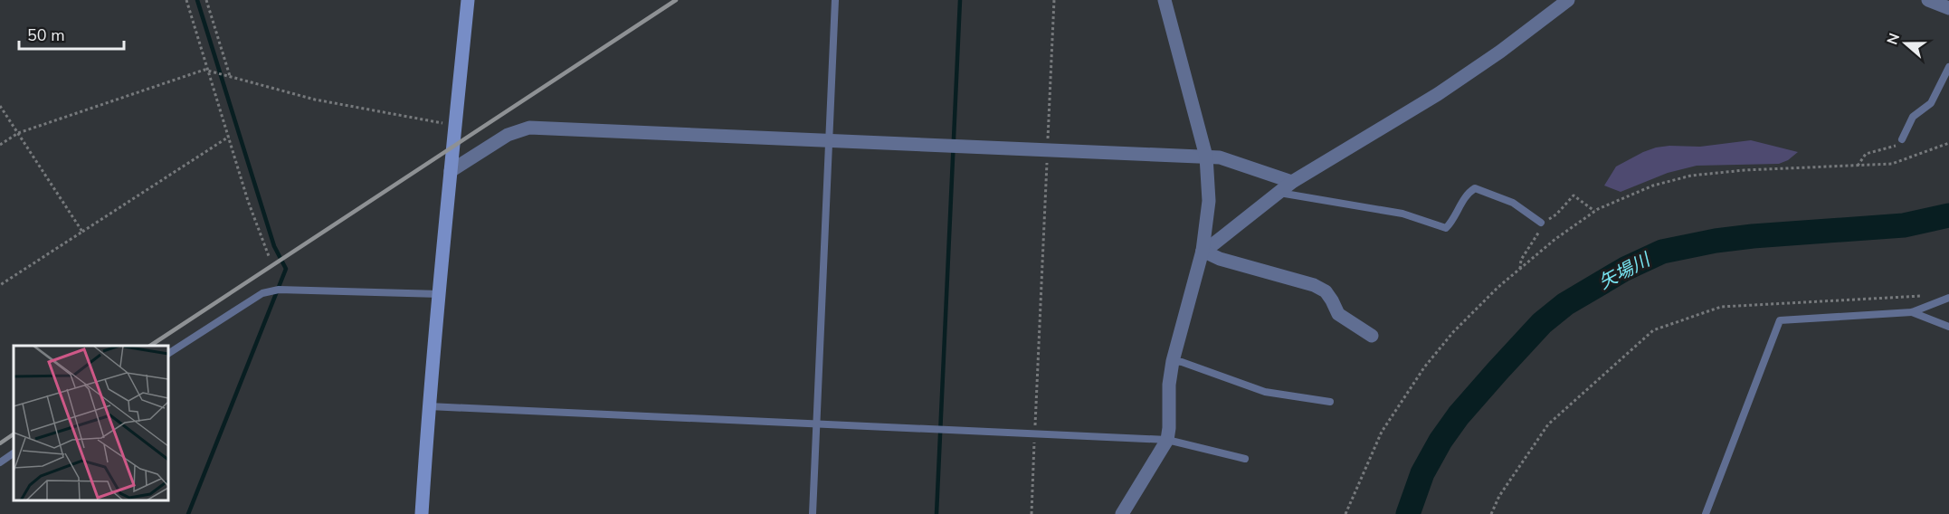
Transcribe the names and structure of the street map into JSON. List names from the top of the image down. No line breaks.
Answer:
{"water":["矢場川"],"scale_bar":"50 m","north":"left"}
